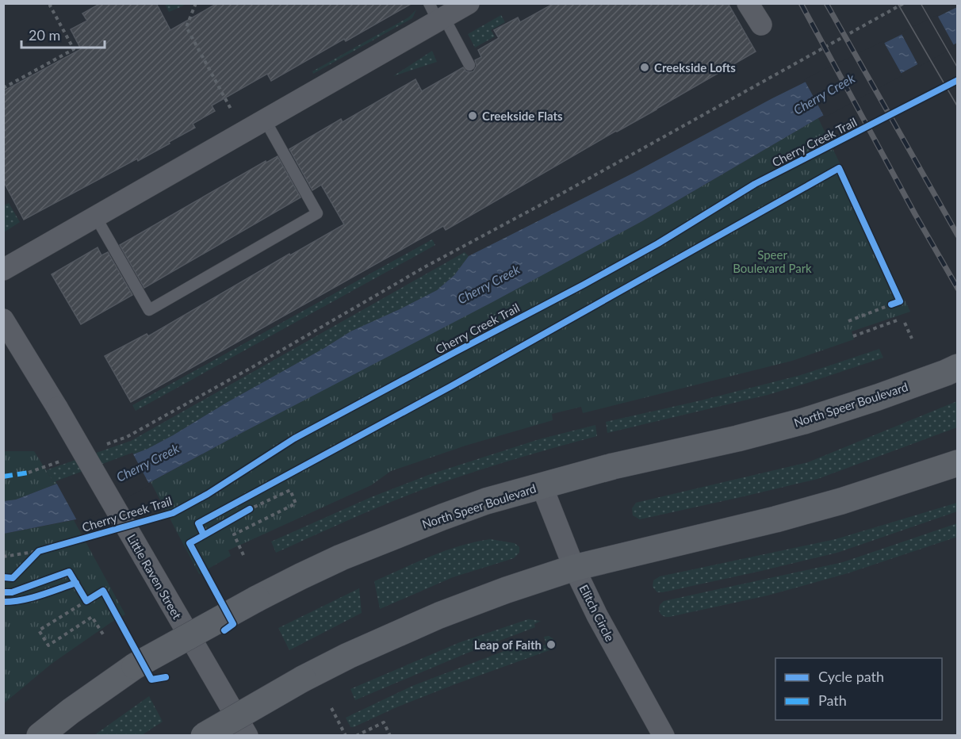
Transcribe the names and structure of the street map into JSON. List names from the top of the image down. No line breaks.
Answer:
{"streets":{"main road":["North Speer Boulevard"],"street":["Little Raven Street","Elitch Circle"],"cycle path":["Cherry Creek Trail"]},"crossings":[["North Speer Boulevard","Elitch Circle"]],"water":["Cherry Creek"],"parks":["Speer Boulevard Park"],"places":["Creekside Lofts","Creekside Flats","Leap of Faith"],"legend":["Cycle path","Path"],"scale_bar":"20 m"}
